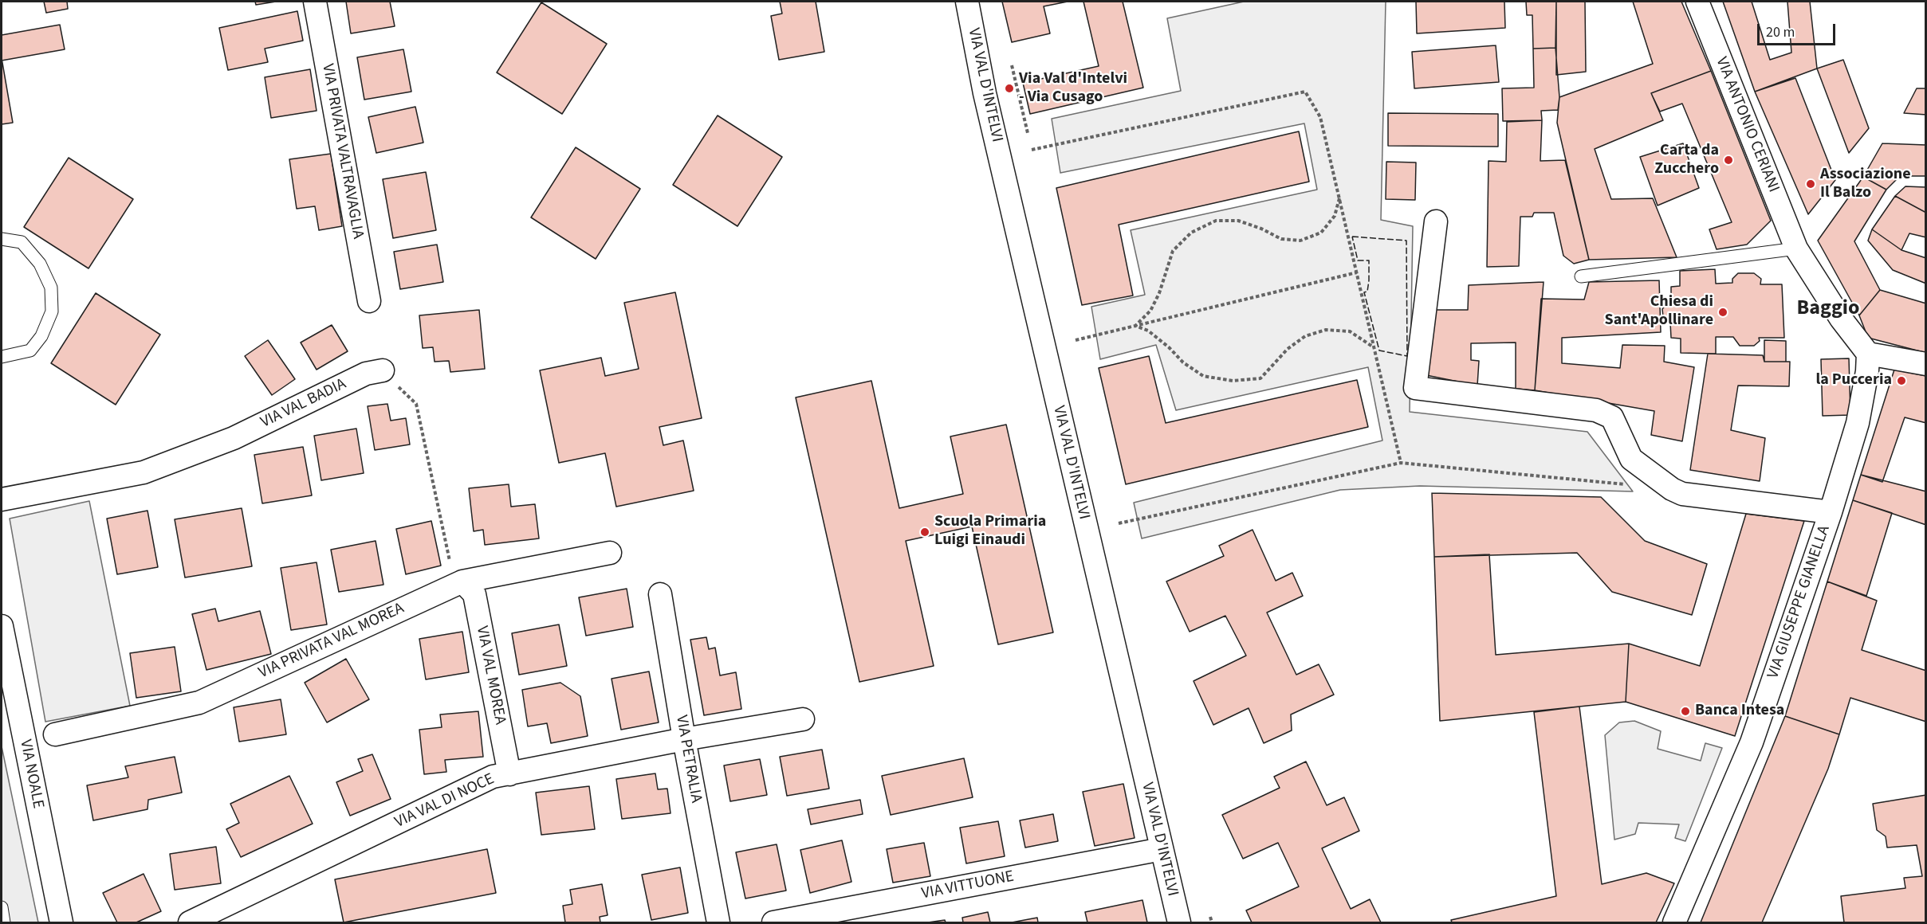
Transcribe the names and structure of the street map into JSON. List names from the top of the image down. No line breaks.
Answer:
{"streets":{"street":["VIA VAL D'INTELVI","VIA ANTONIO CERIANI","VIA PRIVATA VALTRAVAGLIA","VIA VAL BADIA","VIA GIUSEPPE GIANELLA","VIA PRIVATA VAL MOREA","VIA VAL MOREA","VIA PETRALIA","VIA NOALE","VIA VAL DI NOCE","VIA VITTUONE"]},"crossings":[["VIA VAL D'INTELVI","VIA VITTUONE"],["VIA ANTONIO CERIANI","VIA GIUSEPPE GIANELLA"],["VIA PRIVATA VAL MOREA","VIA VAL MOREA"],["VIA VAL MOREA","VIA VAL DI NOCE"],["VIA PETRALIA","VIA VAL DI NOCE"]],"districts":["Baggio"],"places":["Via Val d'Intelvi - Via Cusago","Carta da Zucchero","Associazione Il Balzo","Chiesa di Sant'Apollinare","la Pucceria","Scuola Primaria Luigi Einaudi","Banca Intesa"],"scale_bar":"20 m"}
